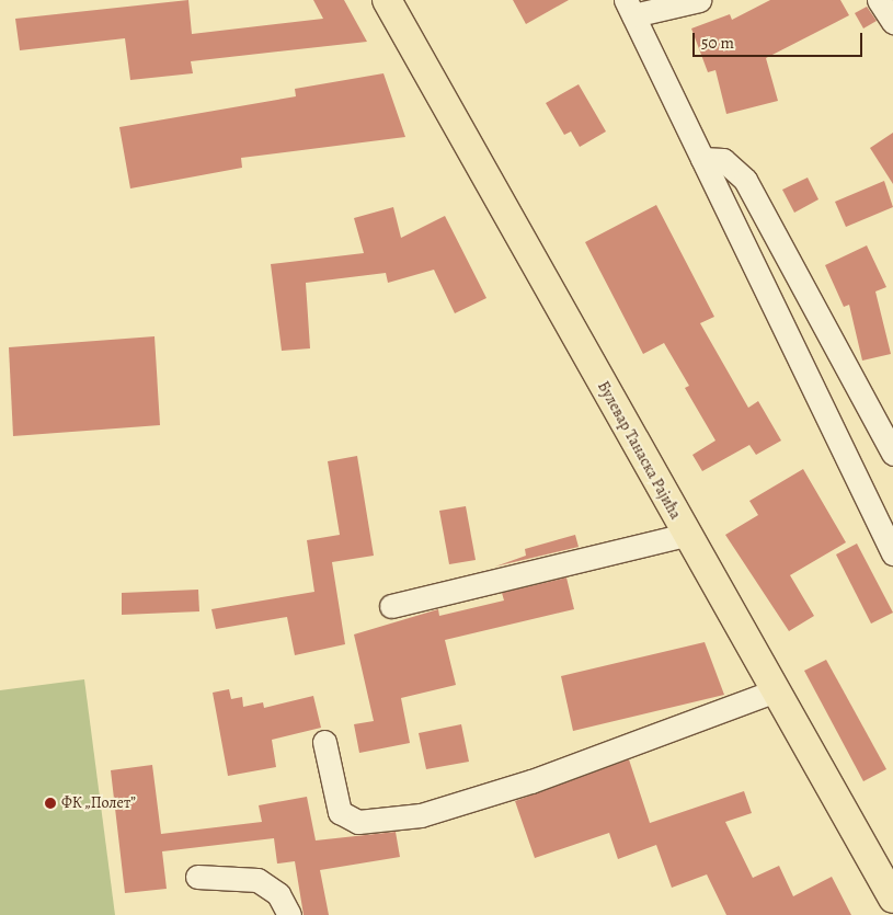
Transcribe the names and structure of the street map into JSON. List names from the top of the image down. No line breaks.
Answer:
{"streets":{"main road":["Булевар Танаска Рајића"]},"places":["ФК „Полет”"],"scale_bar":"50 m"}
